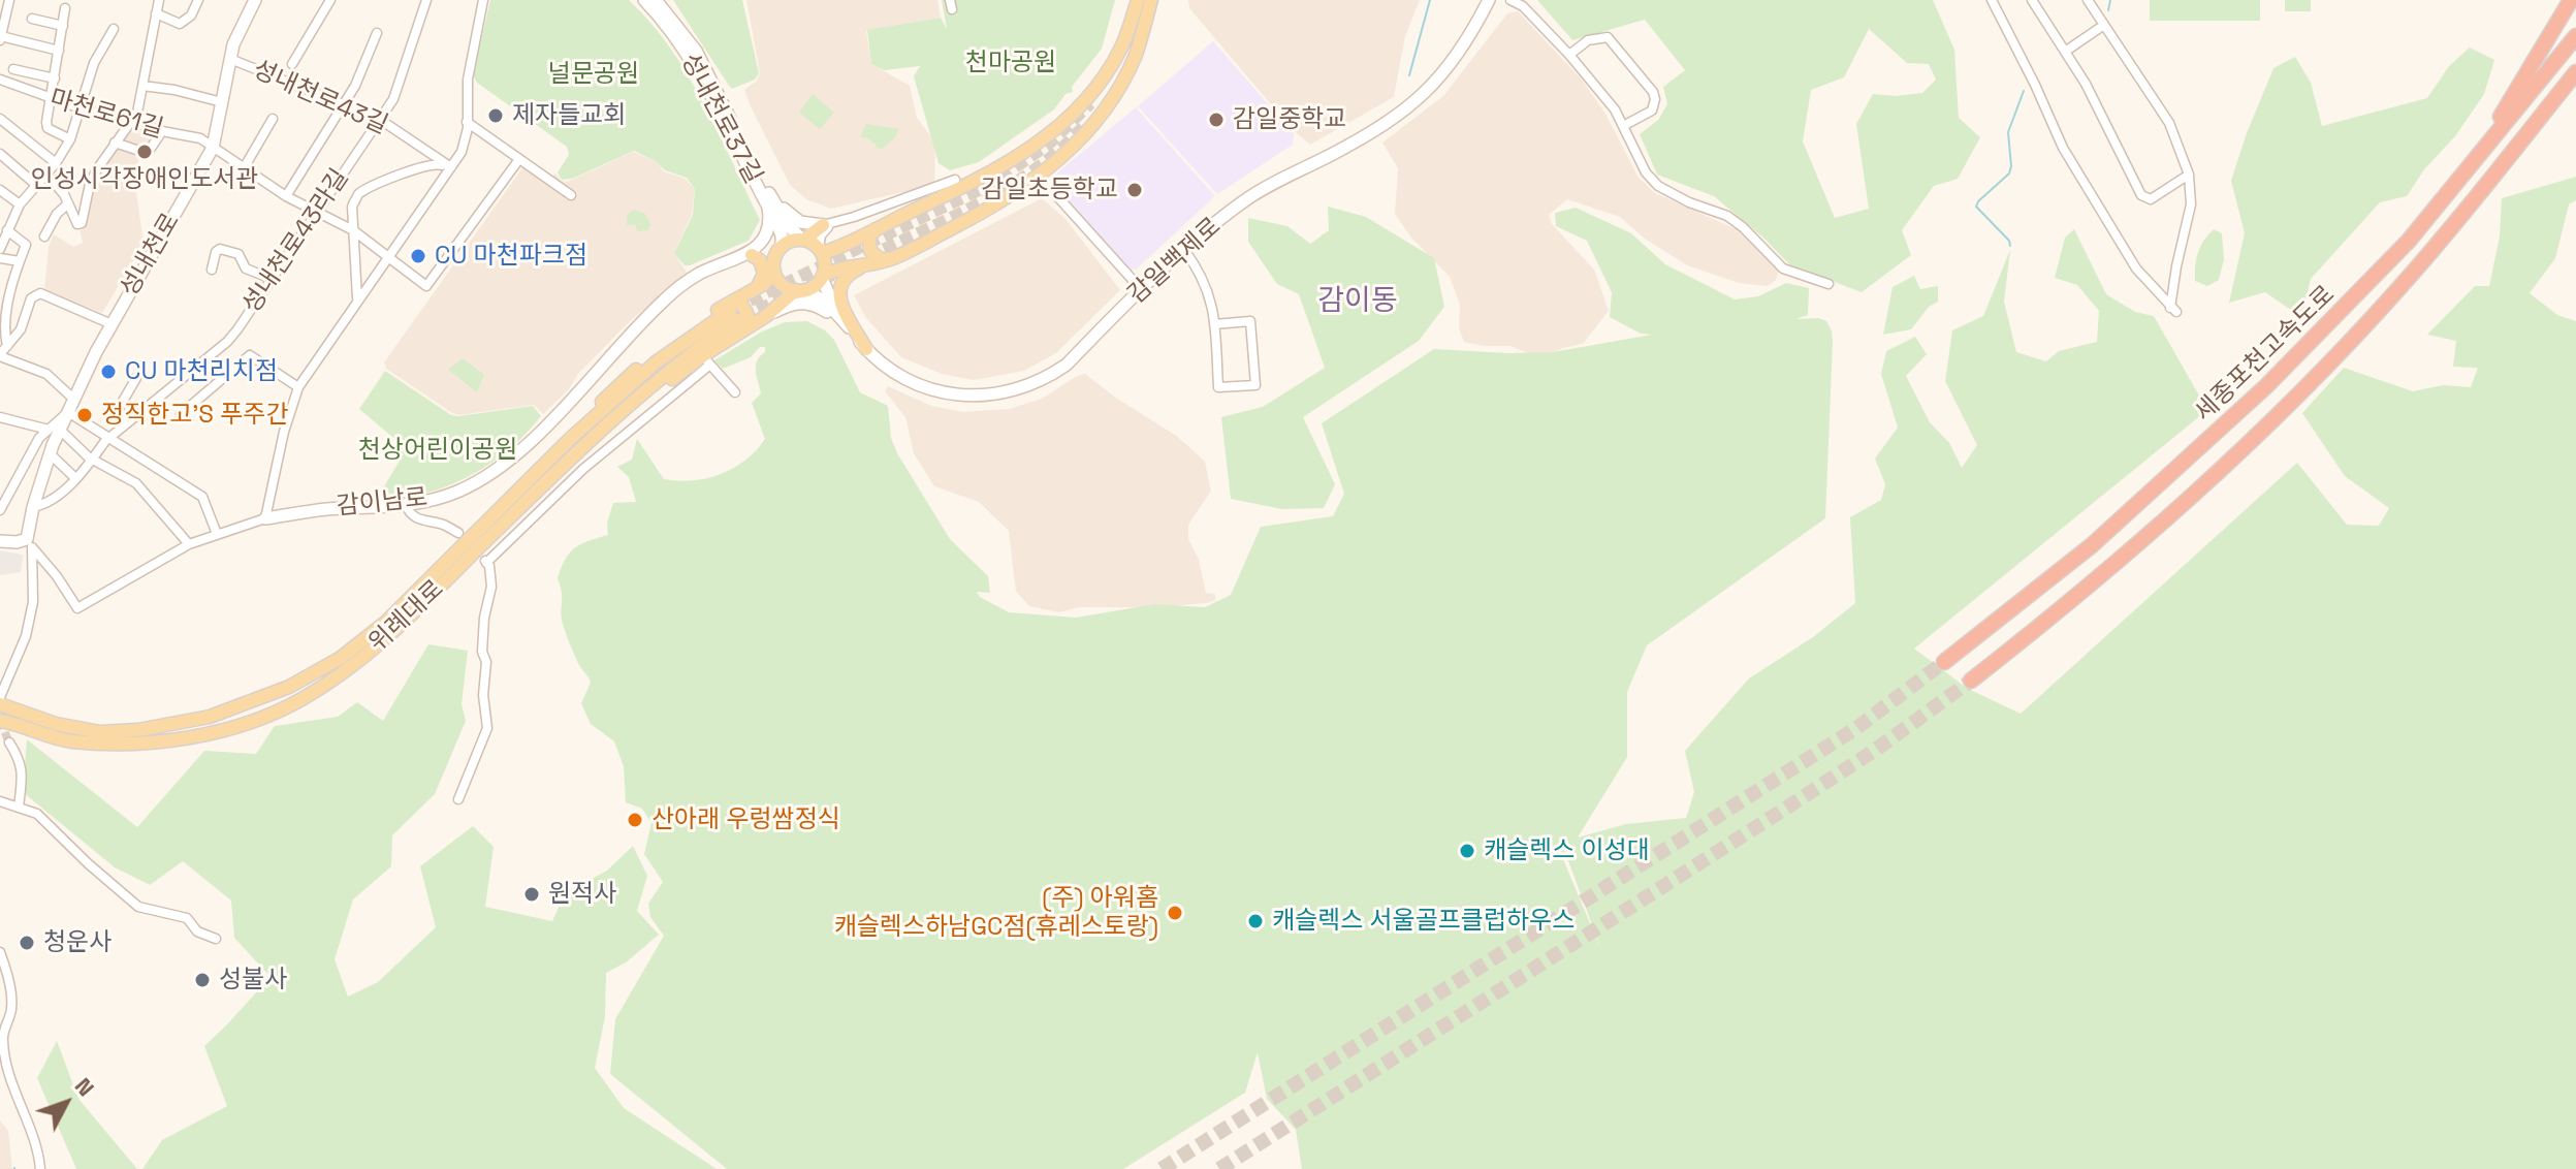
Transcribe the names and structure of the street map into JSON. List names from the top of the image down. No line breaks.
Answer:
{"streets":{"highway":["세종포천고속도로"],"main road":["성내천로37길","성내천로","감일백제로","감이남로","위례대로"],"street":["성내천로43길","마천로61길","성내천로43라길"]},"crossings":[["성내천로43길","성내천로43라길"],["성내천로43길","성내천로"],["마천로61길","성내천로43라길"],["마천로61길","성내천로"],["성내천로37길","감이남로"],["성내천로","감이남로"]],"districts":["감이동"],"parks":["천마공원","널문공원","천상어린이공원"],"places":["제자들교회","감일중학교","인성시각장애인도서관","감일초등학교","CU 마천파크점","CU 마천리치점","정직한고'S 푸주간","산아래 우렁쌈정식","캐슬렉스 이성대","원적사","(주) 아워홈 캐슬렉스하남GC점(휴레스토랑)","캐슬렉스 서울골프클럽하우스","청운사","성불사"],"north":"top right"}
